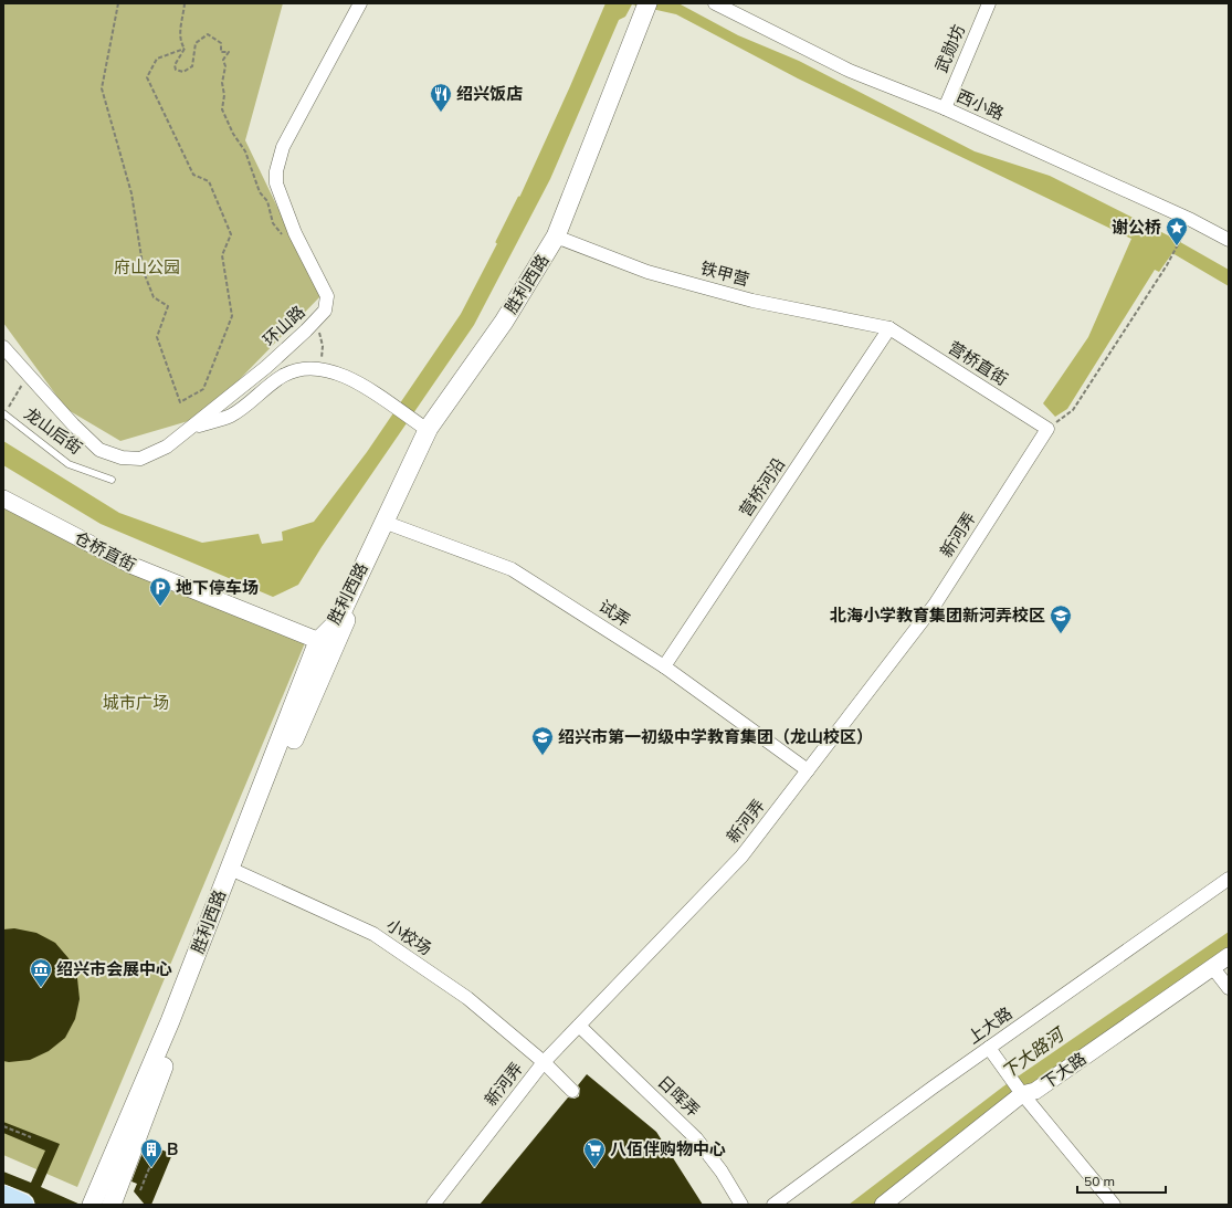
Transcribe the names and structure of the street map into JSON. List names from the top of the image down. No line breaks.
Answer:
{"streets":{"main road":["胜利西路"],"street":["武勋坊","西小路","铁甲营","环山路","营桥直街","营桥河沿","新河弄","仓桥直街","试弄","小校场","上大路","下大路","日晖弄"],"lane":["龙山后街"]},"crossings":[["武勋坊","西小路"],["铁甲营","胜利西路"],["铁甲营","营桥直街"],["铁甲营","营桥河沿"],["胜利西路","仓桥直街"],["胜利西路","试弄"],["胜利西路","小校场"],["营桥直街","营桥河沿"],["营桥直街","新河弄"],["营桥河沿","试弄"],["新河弄","试弄"],["新河弄","小校场"],["新河弄","日晖弄"]],"water":["下大路河"],"parks":["府山公园","城市广场"],"places":{"restaurant":["绍兴饭店"],"place":["谢公桥"],"parking":["地下停车场"],"school or university":["北海小学教育集团新河弄校区","绍兴市第一初级中学教育集团（龙山校区）"],"museum":["绍兴市会展中心"],"building":["B"],"supermarket":["八佰伴购物中心"]},"scale_bar":"50 m"}
